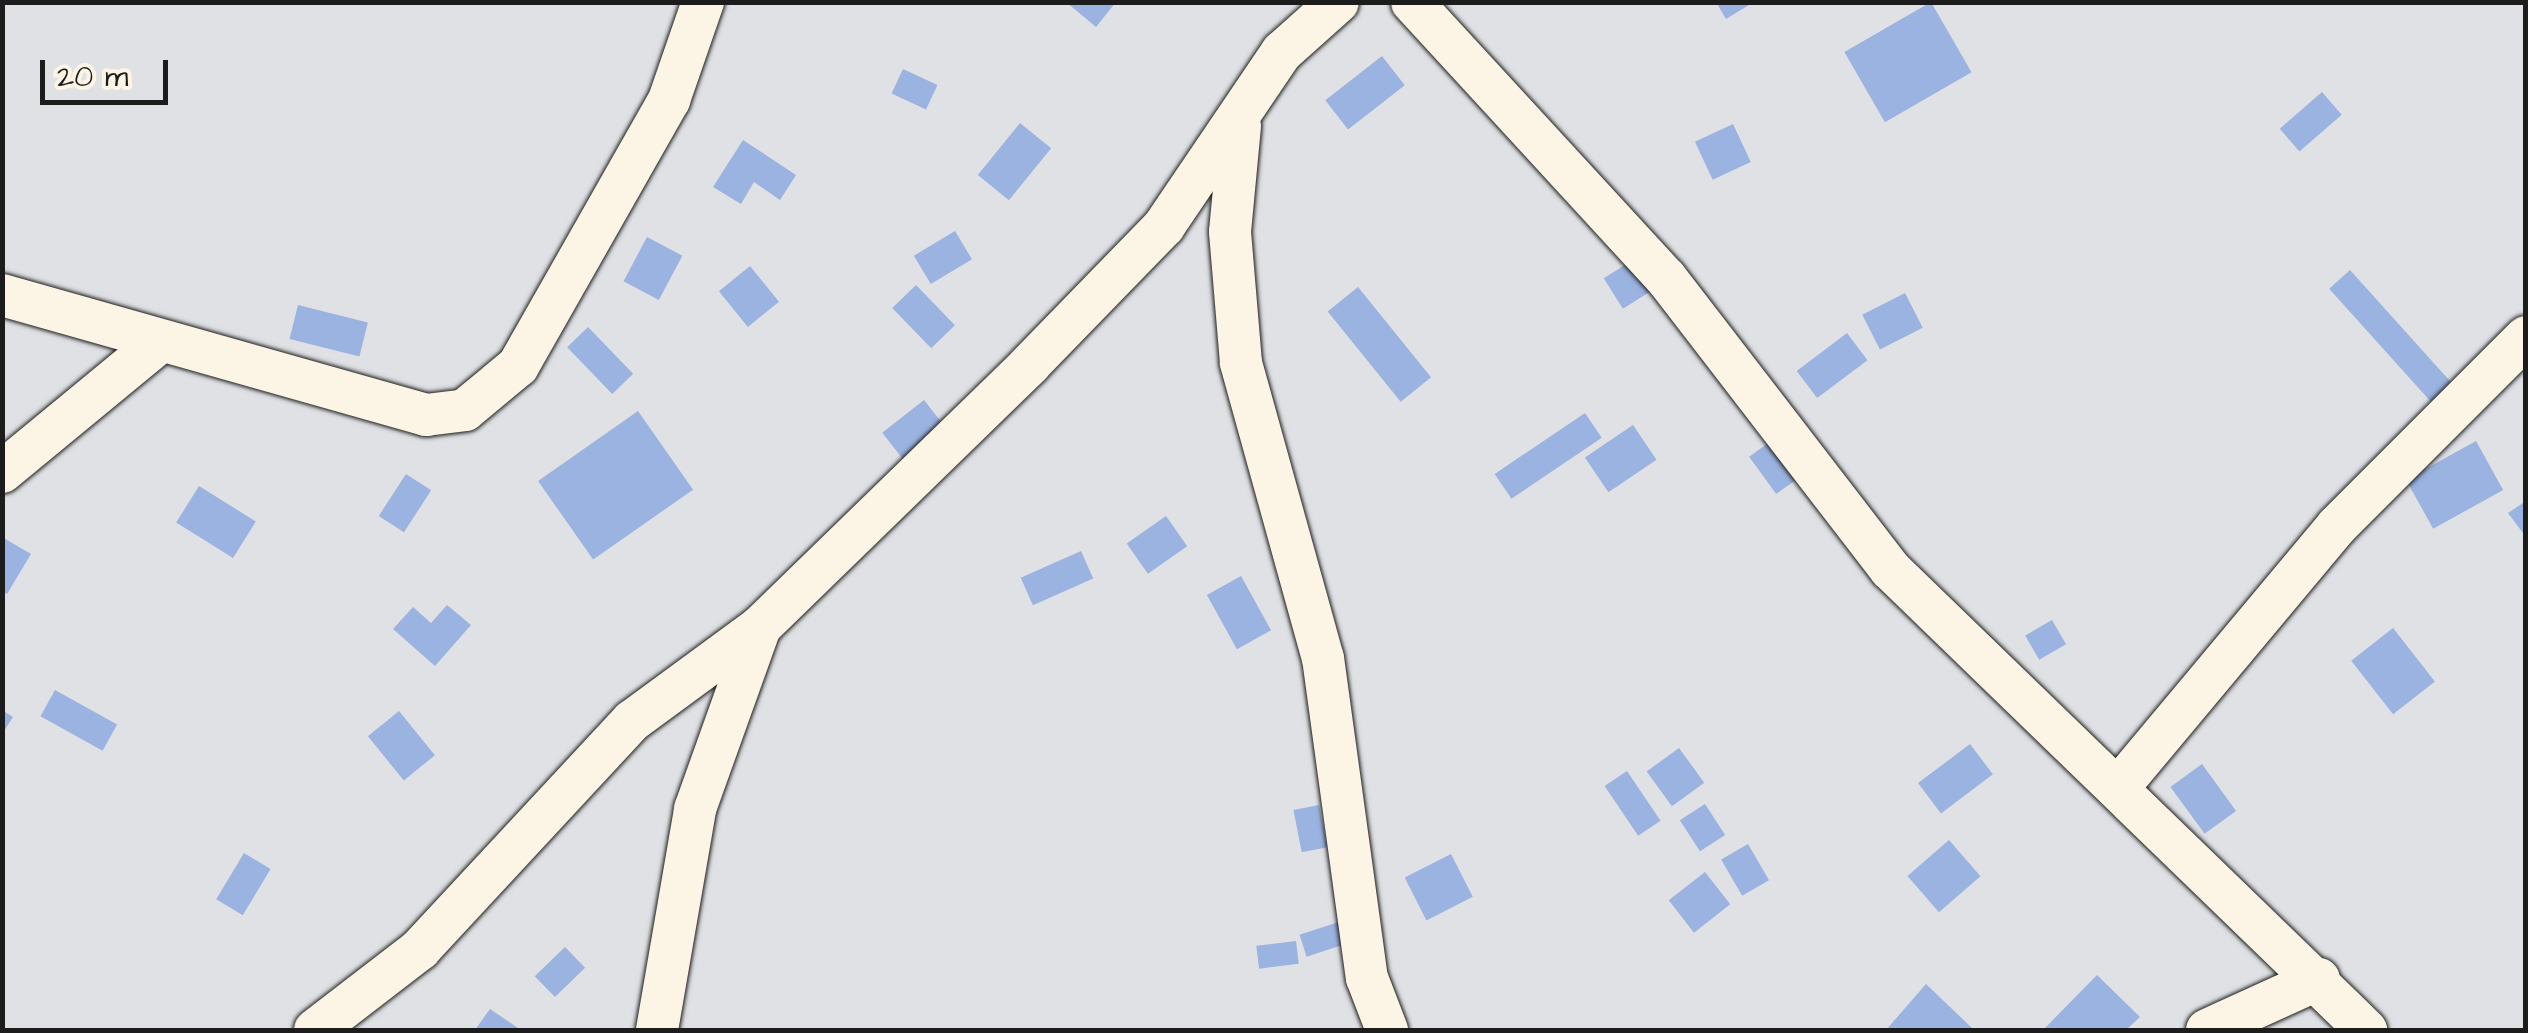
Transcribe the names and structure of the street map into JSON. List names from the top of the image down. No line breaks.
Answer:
{"scale_bar":"20 m"}
